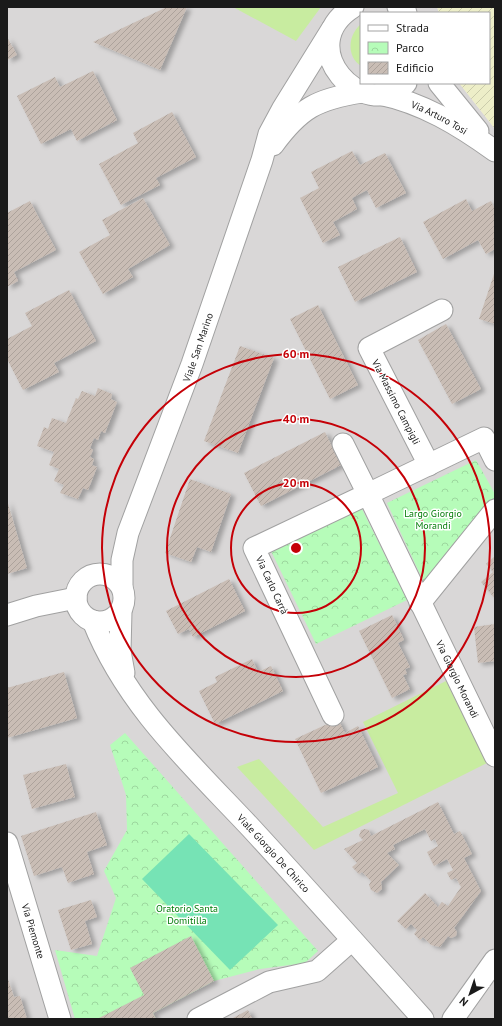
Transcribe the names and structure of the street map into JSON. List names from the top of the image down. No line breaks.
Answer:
{"streets":{"street":["Via Arturo Tosi","Viale San Marino","Via Massimo Campigli","Via Carlo Carrà","Via Giorgio Morandi","Viale Giorgio De Chirico","Via Piemonte"]},"crossings":[["Via Arturo Tosi","Viale San Marino"],["Viale San Marino","Viale Giorgio De Chirico"]],"parks":["Largo Giorgio Morandi","Oratorio Santa Domitilla"],"legend":["Strada","Parco","Edificio"],"north":"bottom left","rings":["60 m","40 m","20 m"]}
